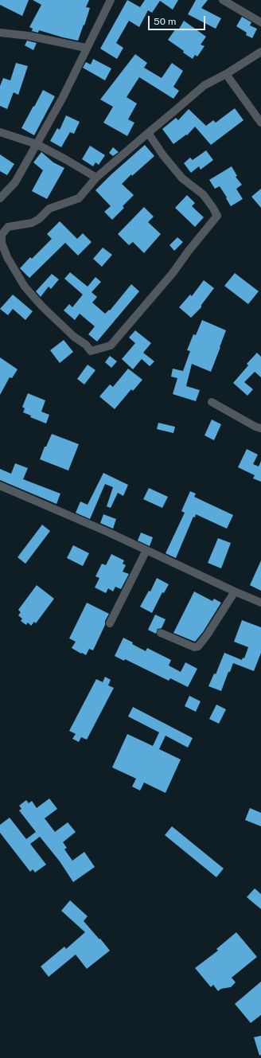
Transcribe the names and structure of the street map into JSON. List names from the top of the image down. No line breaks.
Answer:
{"scale_bar":"50 m"}
